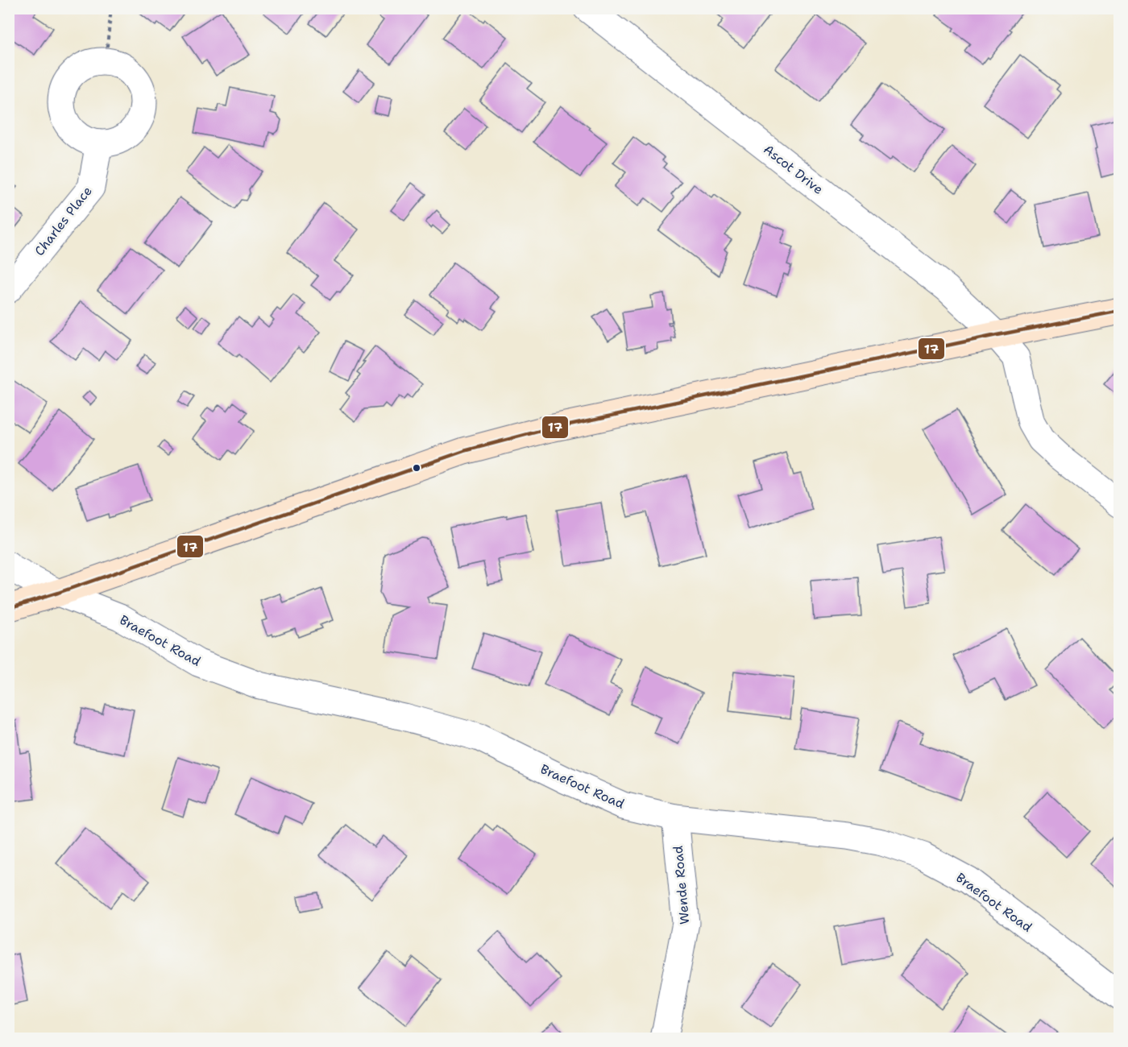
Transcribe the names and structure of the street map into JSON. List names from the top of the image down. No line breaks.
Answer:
{"streets":{"street":["Ascot Drive","Charles Place","Braefoot Road","Wende Road"]},"crossings":[["Braefoot Road","Wende Road"]],"lines":["transit line 17"]}
